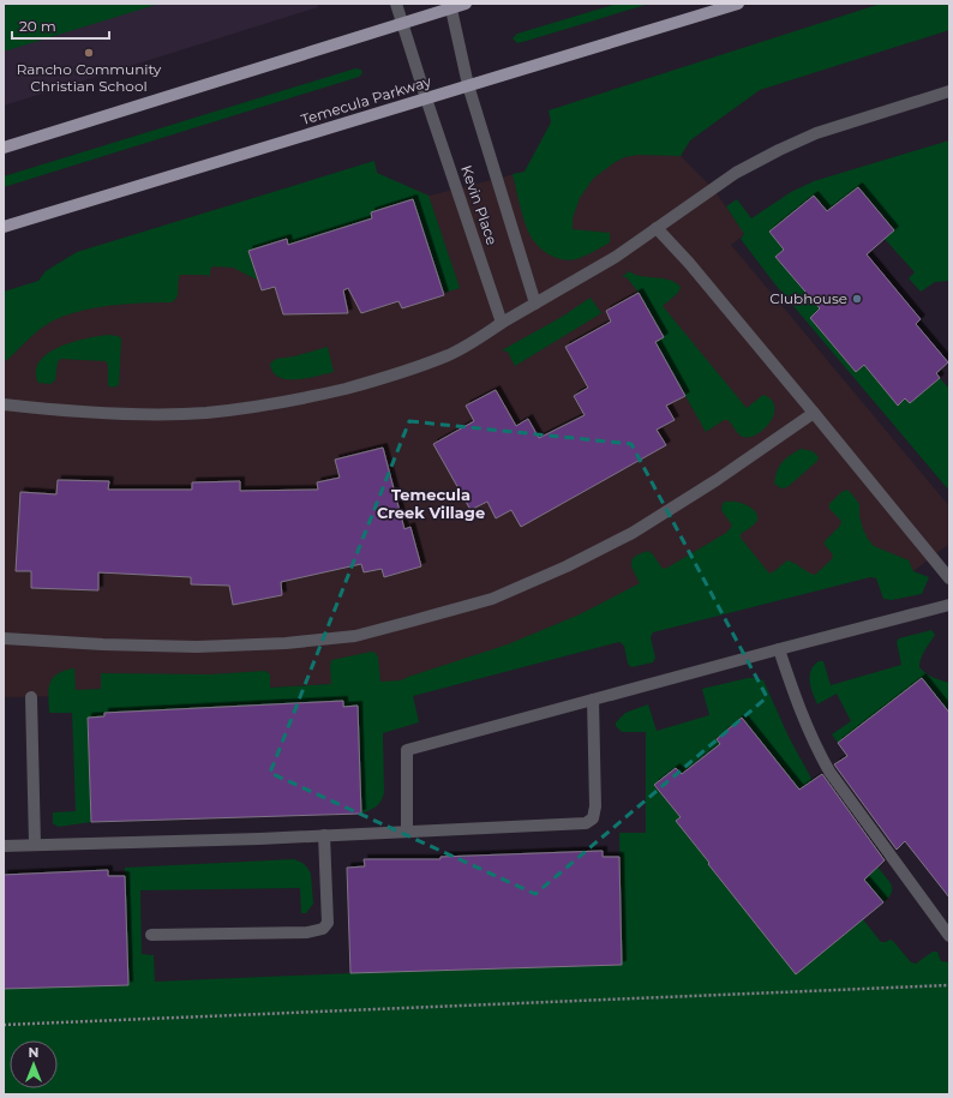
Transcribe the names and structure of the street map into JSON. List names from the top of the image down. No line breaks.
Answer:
{"streets":{"main road":["Temecula Parkway"],"street":["Kevin Place"]},"crossings":[["Temecula Parkway","Kevin Place"]],"districts":["Temecula Creek Village"],"places":["Rancho Community Christian School","Clubhouse"],"scale_bar":"20 m","north":"top"}
